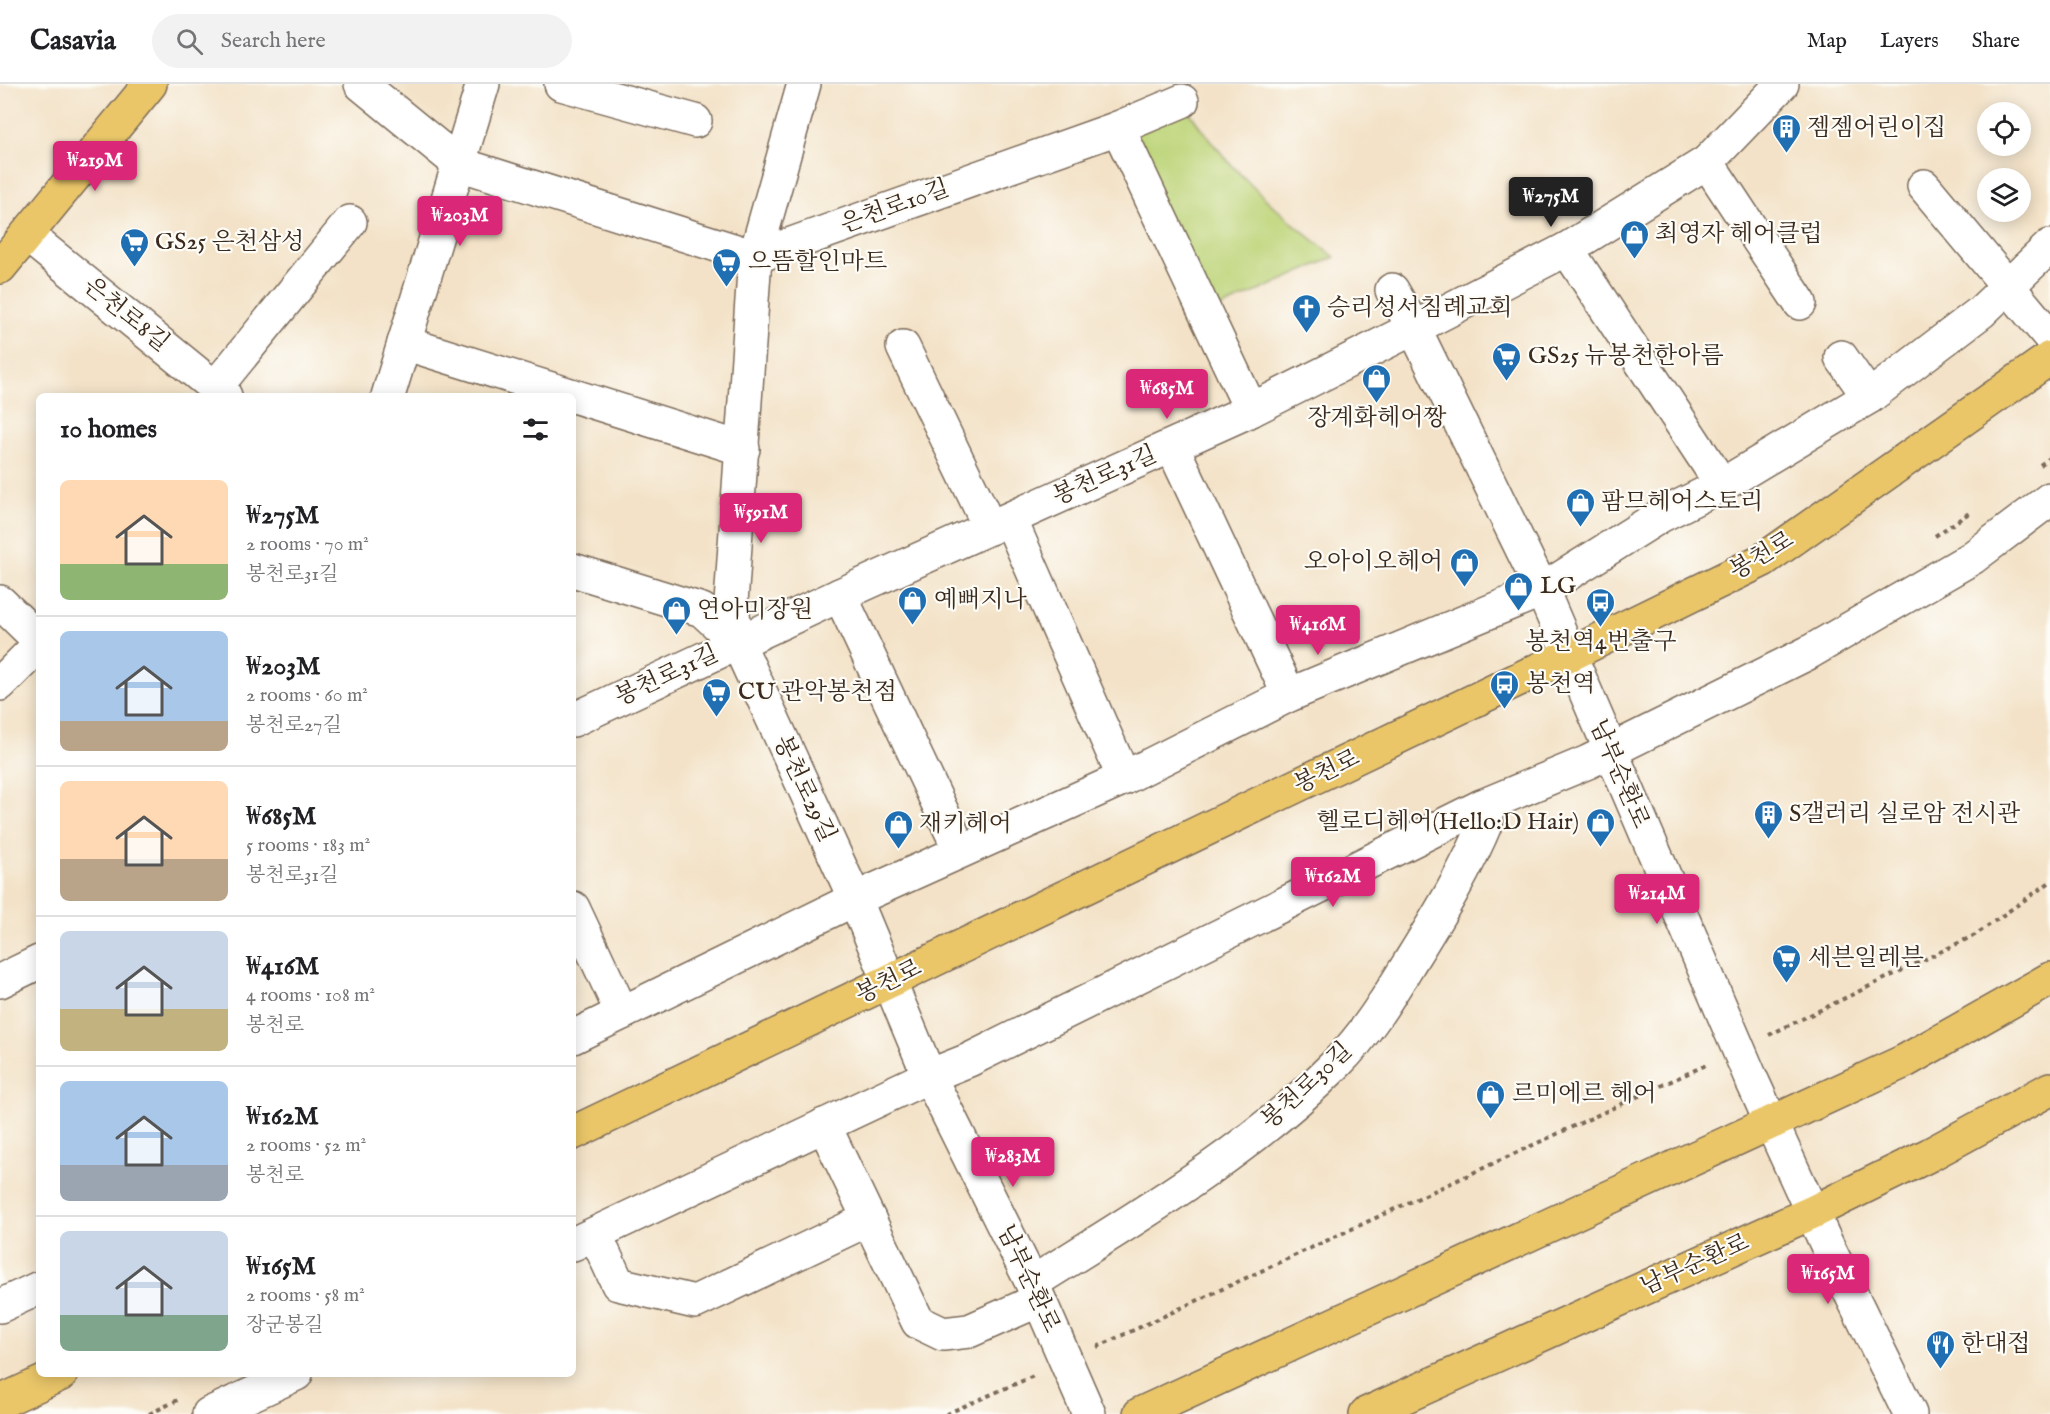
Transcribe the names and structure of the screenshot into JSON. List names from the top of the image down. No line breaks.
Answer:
{"streets":{"main road":["봉천로","남부순환로"],"street":["은천로10길","은천로8길","봉천로31길","봉천로29길","봉천로30길"]},"crossings":[["은천로10길","봉천로29길"],["봉천로31길","봉천로29길"],["봉천로","남부순환로"],["봉천로","봉천로29길"],["남부순환로","봉천로29길"],["남부순환로","봉천로30길"]],"places":{"building":["젬젬어린이집","S갤러리 실로암 전시관"],"shop":["최영자 헤어클럽","장계화헤어짱","팜므헤어스토리","오아이오헤어","LG","예뻐지나","연아미장원","헬로디헤어(Hello:D Hair)","재키헤어","르미에르 헤어"],"supermarket":["GS25 은천삼성","으뜸할인마트","GS25 뉴봉천한아름","CU 관악봉천점","세븐일레븐"],"church":["승리성서침례교회"],"bus stop":["봉천역4번출구","봉천역"],"restaurant":["한대접"]},"page":{"header":"Casavia","search":"Search here","nav":["Map","Layers","Share"],"price":["₩219M","₩275M","₩203M","₩685M","₩591M","₩416M","₩162M","₩214M","₩283M","₩165M"],"heading":"10 homes","list":[{"name":"₩275M","note":"2 rooms · 70 m² · 봉천로31길"},{"name":"₩203M","note":"2 rooms · 60 m² · 봉천로27길"},{"name":"₩685M","note":"5 rooms · 183 m² · 봉천로31길"},{"name":"₩416M","note":"4 rooms · 108 m² · 봉천로"},{"name":"₩162M","note":"2 rooms · 52 m² · 봉천로"},{"name":"₩165M","note":"2 rooms · 58 m² · 장군봉길"}]}}
